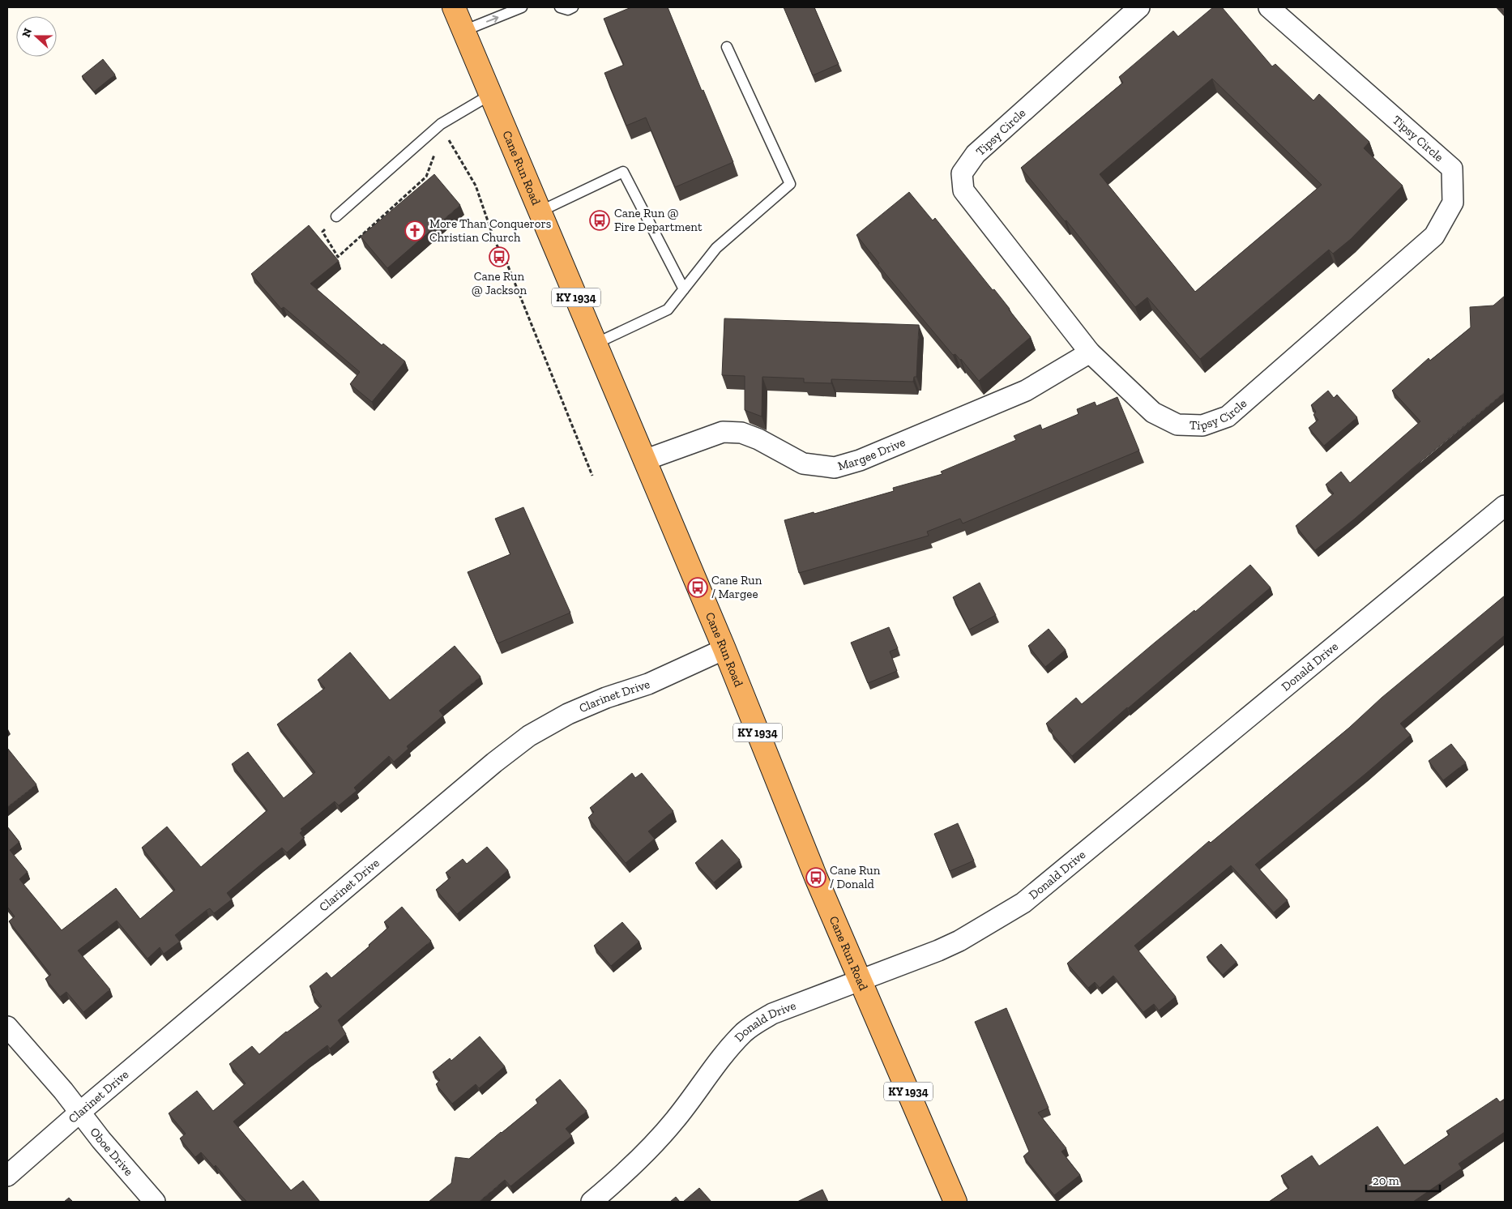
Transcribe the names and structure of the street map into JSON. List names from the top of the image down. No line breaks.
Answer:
{"streets":{"highway":["Cane Run Road","KY 1934"],"street":["Tipsy Circle","Margee Drive","Donald Drive","Clarinet Drive","Oboe Drive"]},"crossings":[["Tipsy Circle","Margee Drive"],["Cane Run Road","Margee Drive"],["Cane Run Road","Donald Drive"],["Cane Run Road","Clarinet Drive"],["Clarinet Drive","Oboe Drive"]],"places":{"bus stop":["Cane Run @ Fire Department","Cane Run @ Jackson","Cane Run / Margee","Cane Run / Donald"],"church":["More Than Conquerors Christian Church"]},"scale_bar":"20 m","north":"left"}
